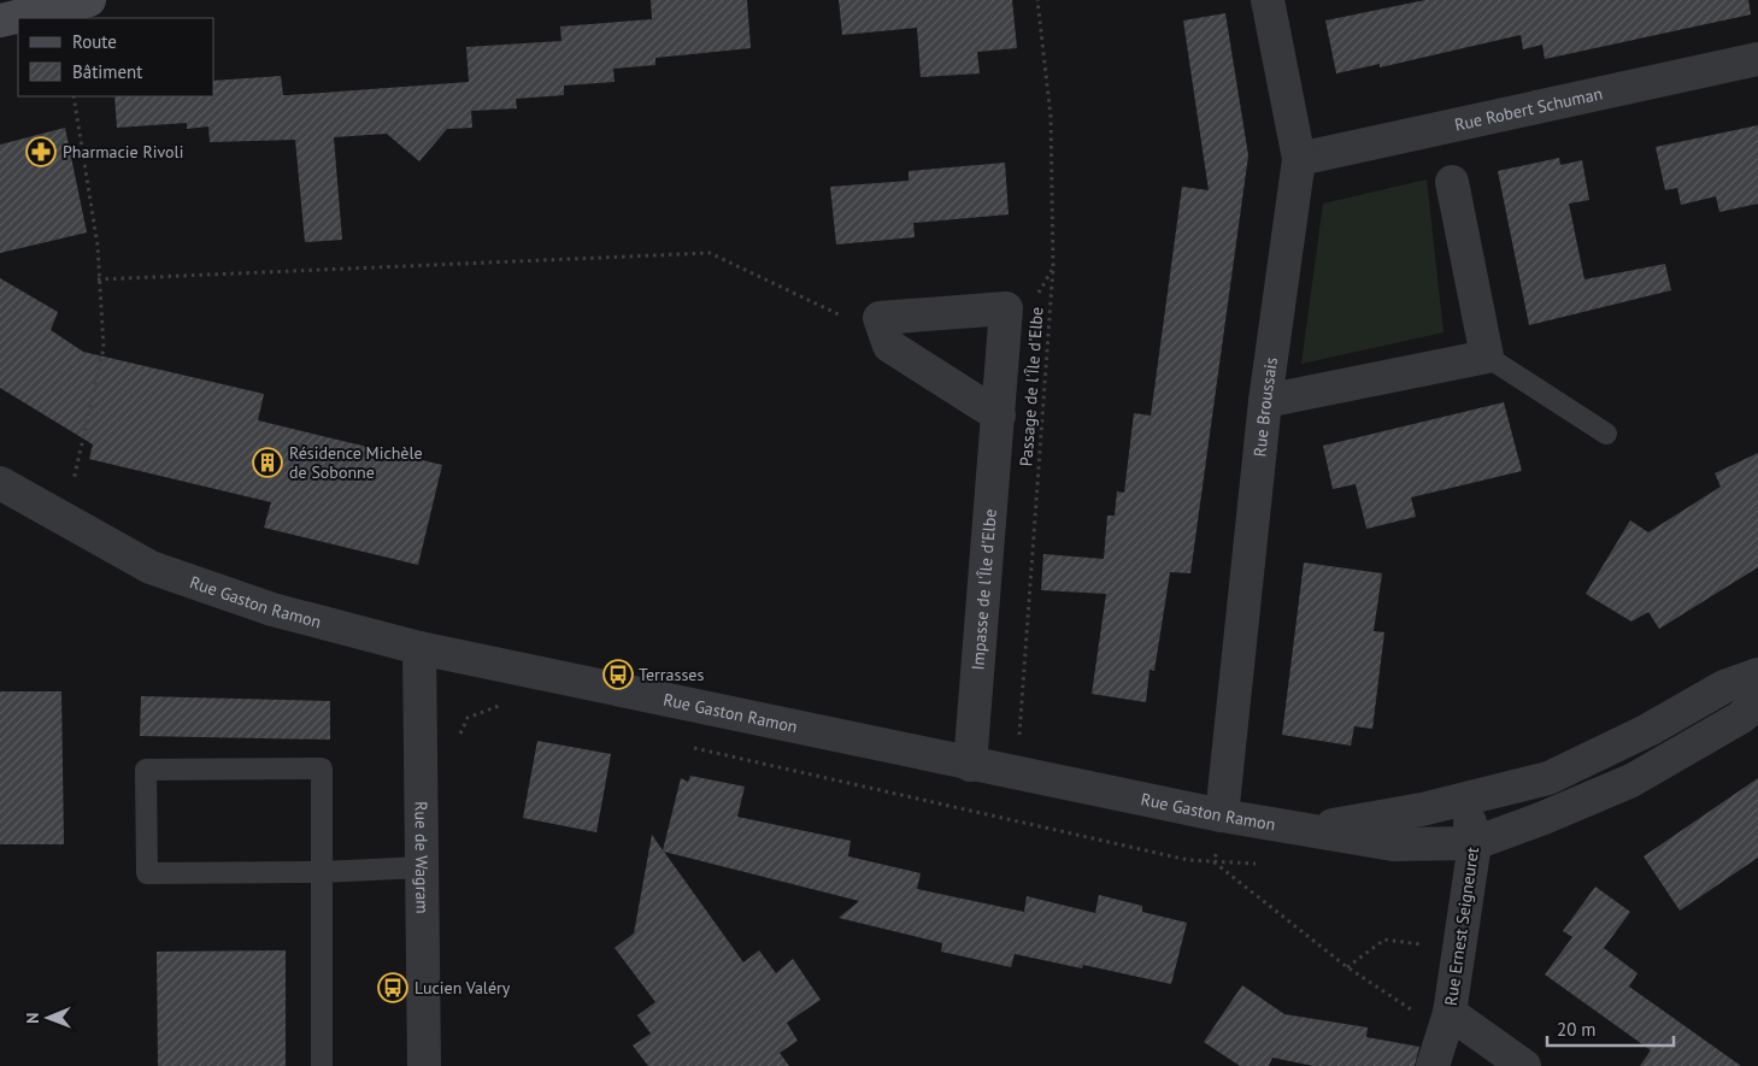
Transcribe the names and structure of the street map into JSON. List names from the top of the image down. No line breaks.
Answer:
{"streets":{"street":["Rue Robert Schuman","Rue Broussais","Impasse de l'Île d'Elbe","Rue Gaston Ramon","Rue de Wagram","Rue Ernest Seigneuret"],"path":["Passage de l'Île d'Elbe"]},"crossings":[["Rue Robert Schuman","Rue Broussais"],["Passage de l'Île d'Elbe","Rue Gaston Ramon"],["Rue Broussais","Rue Gaston Ramon"],["Impasse de l'Île d'Elbe","Rue Gaston Ramon"],["Rue Gaston Ramon","Rue de Wagram"],["Rue Gaston Ramon","Rue Ernest Seigneuret"]],"places":{"pharmacy":["Pharmacie Rivoli"],"building":["Résidence Michèle de Sobonne"],"bus stop":["Terrasses","Lucien Valéry"]},"legend":["Route","Bâtiment"],"scale_bar":"20 m","north":"left"}
